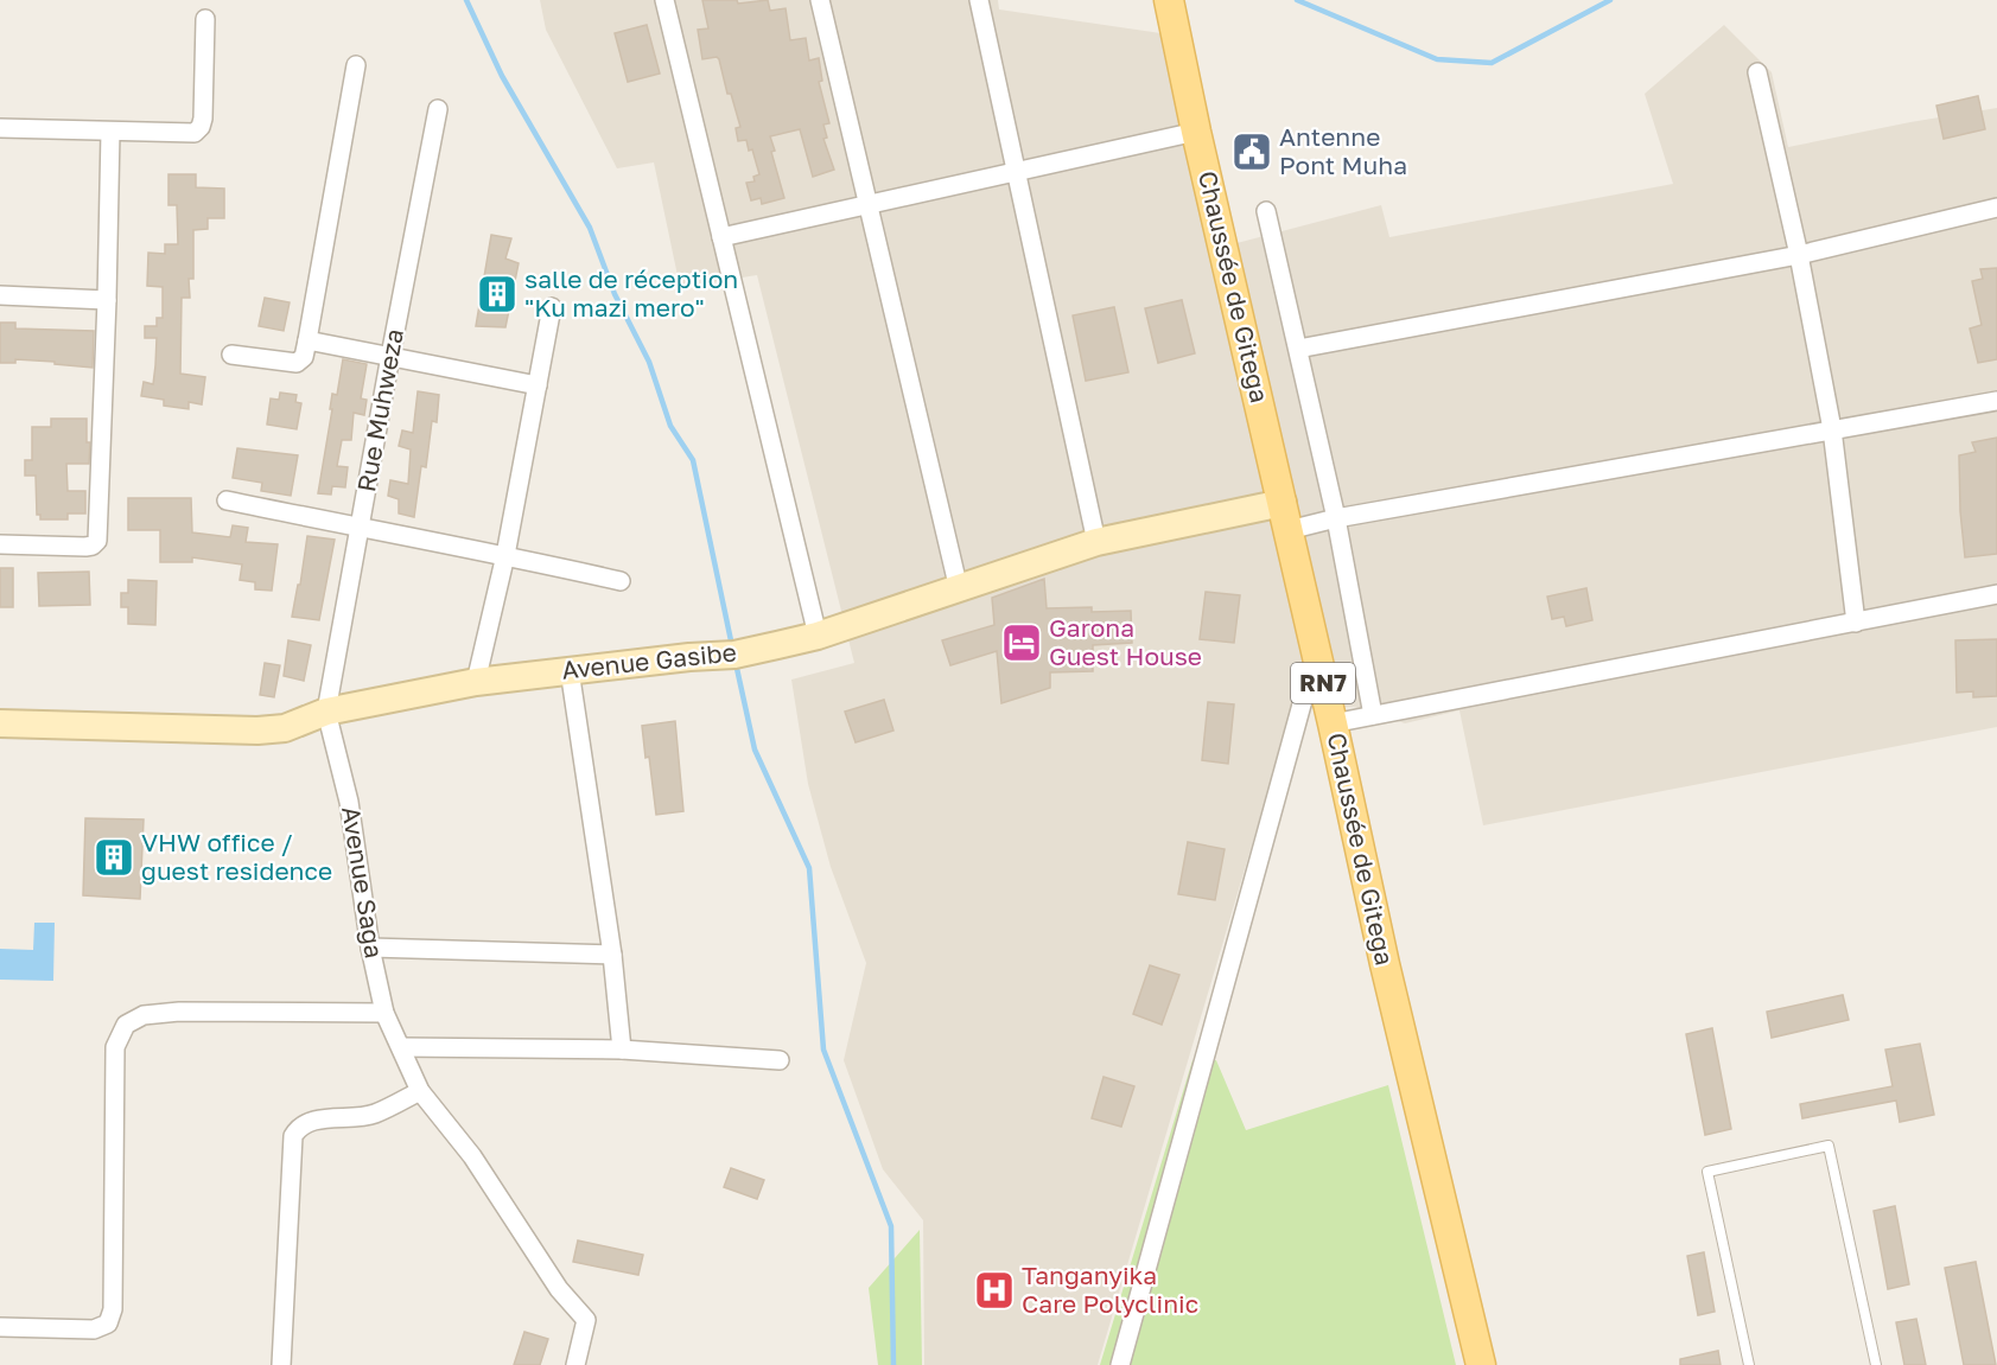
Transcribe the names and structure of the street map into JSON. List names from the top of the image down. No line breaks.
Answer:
{"streets":{"main road":["Chaussée de Gitega","RN7"],"street":["Rue Muhweza","Avenue Gasibe","Avenue Saga"]},"crossings":[["Chaussée de Gitega","Avenue Gasibe"],["Rue Muhweza","Avenue Gasibe"],["Rue Muhweza","Avenue Saga"],["Avenue Gasibe","Avenue Saga"]],"places":{"public building":["Antenne Pont Muha"],"building":["salle de réception \"Ku mazi mero\"","VHW office / guest residence"],"hotel":["Garona Guest House"],"hospital":["Tanganyika Care Polyclinic"]}}
